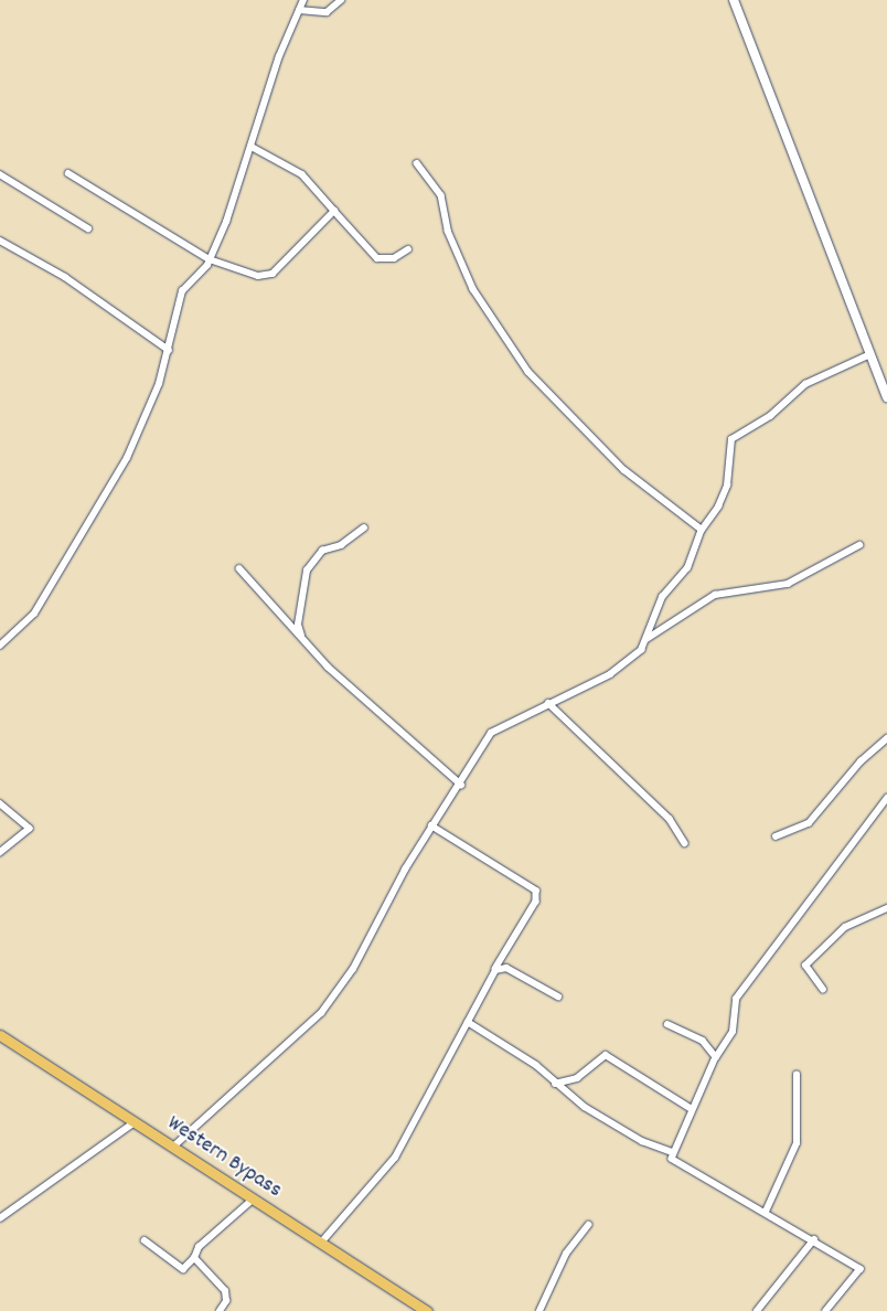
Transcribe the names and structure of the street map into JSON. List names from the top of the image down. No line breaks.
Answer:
{"streets":{"main road":["Western Bypass"]}}
